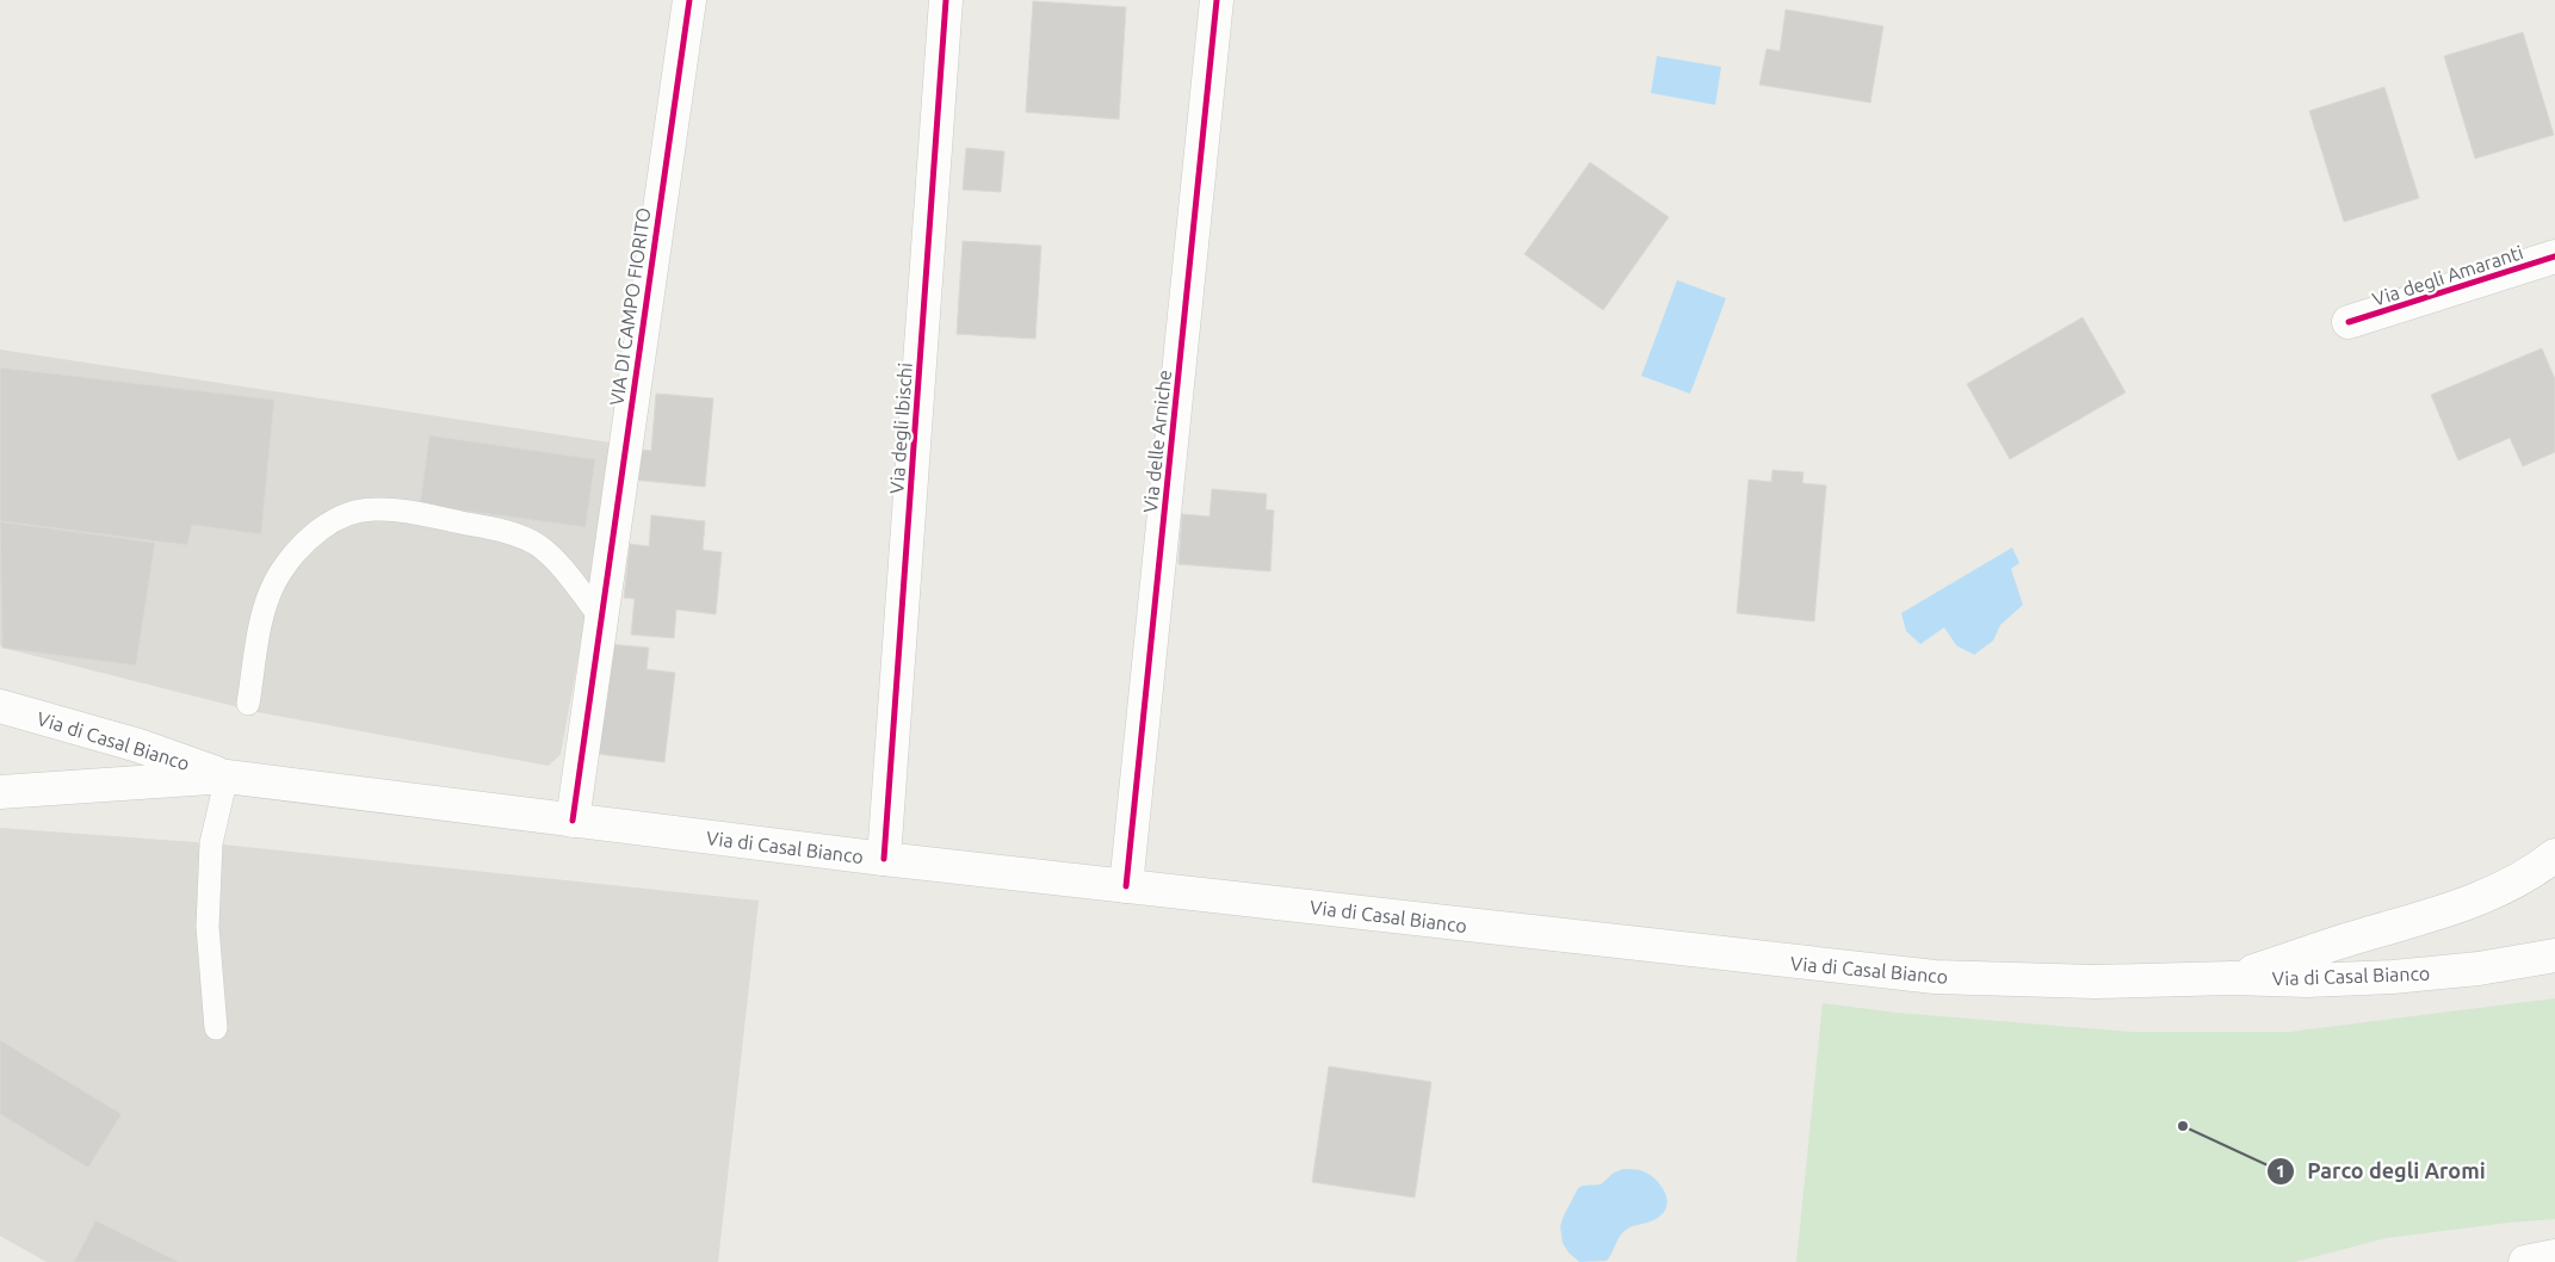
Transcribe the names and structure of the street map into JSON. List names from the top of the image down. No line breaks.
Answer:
{"streets":{"main road":["Via degli Amaranti","VIA DI CAMPO FIORITO","Via degli Ibischi","Via delle Arniche","Via di Casal Bianco"]},"crossings":[["VIA DI CAMPO FIORITO","Via di Casal Bianco"],["Via degli Ibischi","Via di Casal Bianco"],["Via delle Arniche","Via di Casal Bianco"]],"places":["Parco degli Aromi"]}
